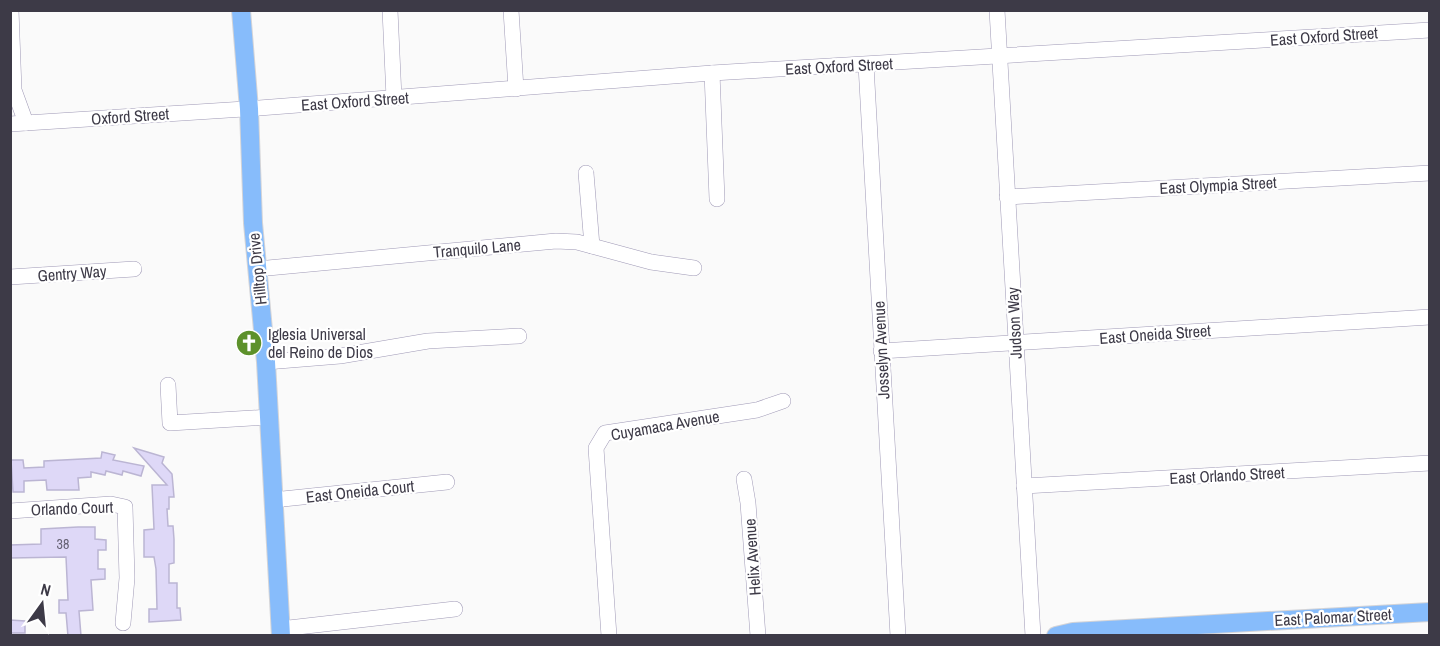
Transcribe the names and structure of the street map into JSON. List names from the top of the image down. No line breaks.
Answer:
{"streets":{"main road":["Hilltop Drive","East Palomar Street"],"street":["East Oxford Street","Oxford Street","East Olympia Street","Tranquilo Lane","Gentry Way","Judson Way","East Oneida Street","Josselyn Avenue","Cuyamaca Avenue","East Orlando Street","East Oneida Court","Orlando Court","Helix Avenue"]},"crossings":[["East Oxford Street","Oxford Street"],["East Oxford Street","Hilltop Drive"],["East Oxford Street","Judson Way"],["East Oxford Street","Josselyn Avenue"],["Oxford Street","Hilltop Drive"],["East Olympia Street","Judson Way"],["Tranquilo Lane","Hilltop Drive"],["Hilltop Drive","East Oneida Court"],["Judson Way","East Oneida Street"],["Judson Way","East Orlando Street"],["East Oneida Street","Josselyn Avenue"]],"places":{"church":["Iglesia Universal del Reino de Dios"]},"house_numbers":["38"],"north":"top"}
